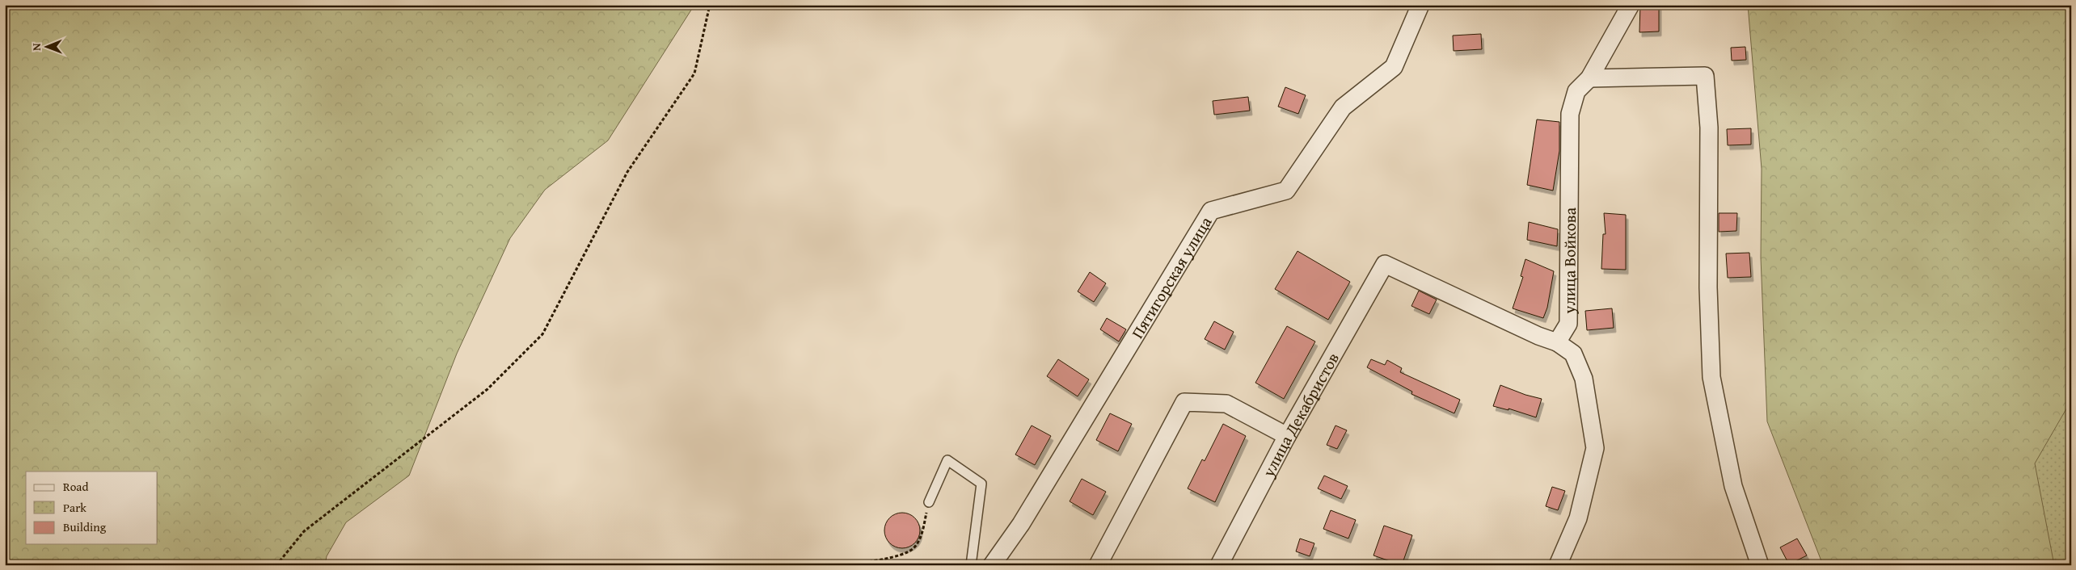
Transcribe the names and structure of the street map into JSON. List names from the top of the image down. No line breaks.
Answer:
{"streets":{"street":["улица Войкова","Пятигорская улица","улица Декабристов"]},"crossings":[["улица Войкова","улица Декабристов"]],"legend":["Road","Park","Building"],"north":"left"}
